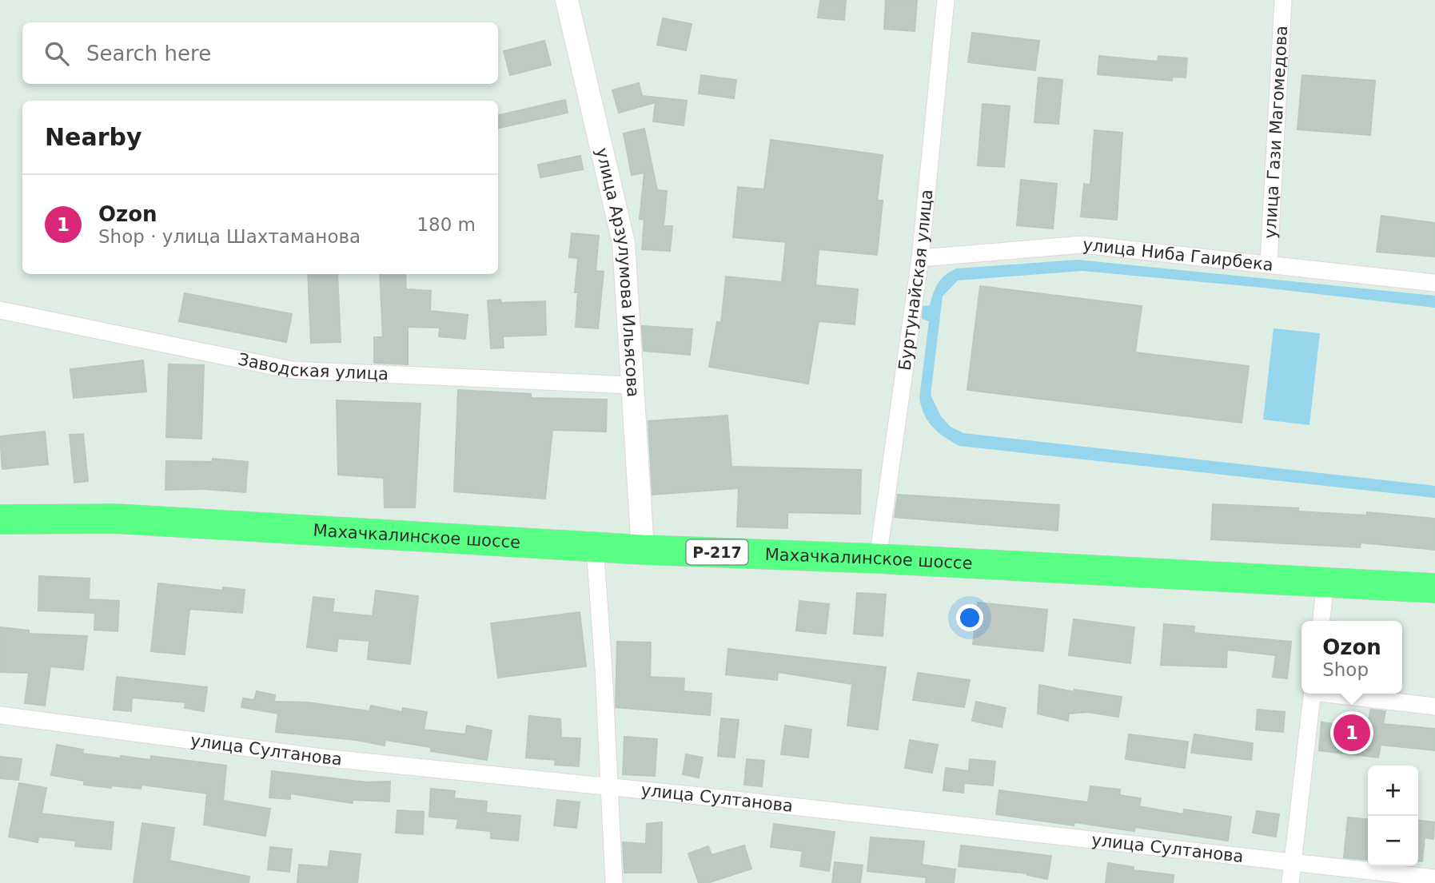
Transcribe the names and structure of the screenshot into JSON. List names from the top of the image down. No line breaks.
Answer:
{"streets":{"highway":["Махачкалинское шоссе","Р-217"],"street":["улица Гази Магомедова","улица Ниба Гаирбека","улица Арзулумова Ильясова","Буртунайская улица","Заводская улица","улица Султанова"]},"crossings":[["улица Гази Магомедова","улица Ниба Гаирбека"],["улица Ниба Гаирбека","Буртунайская улица"],["улица Арзулумова Ильясова","Заводская улица"],["улица Арзулумова Ильясова","Махачкалинское шоссе"],["Буртунайская улица","Махачкалинское шоссе"]],"page":{"search":"Search here","heading":"Nearby","list":[{"mark":"1","name":"Ozon","note":"Shop · улица Шахтаманова","value":"180 m"}],"popup":["Ozon","Shop"],"pins":"1","map_buttons":["+","−"]}}
